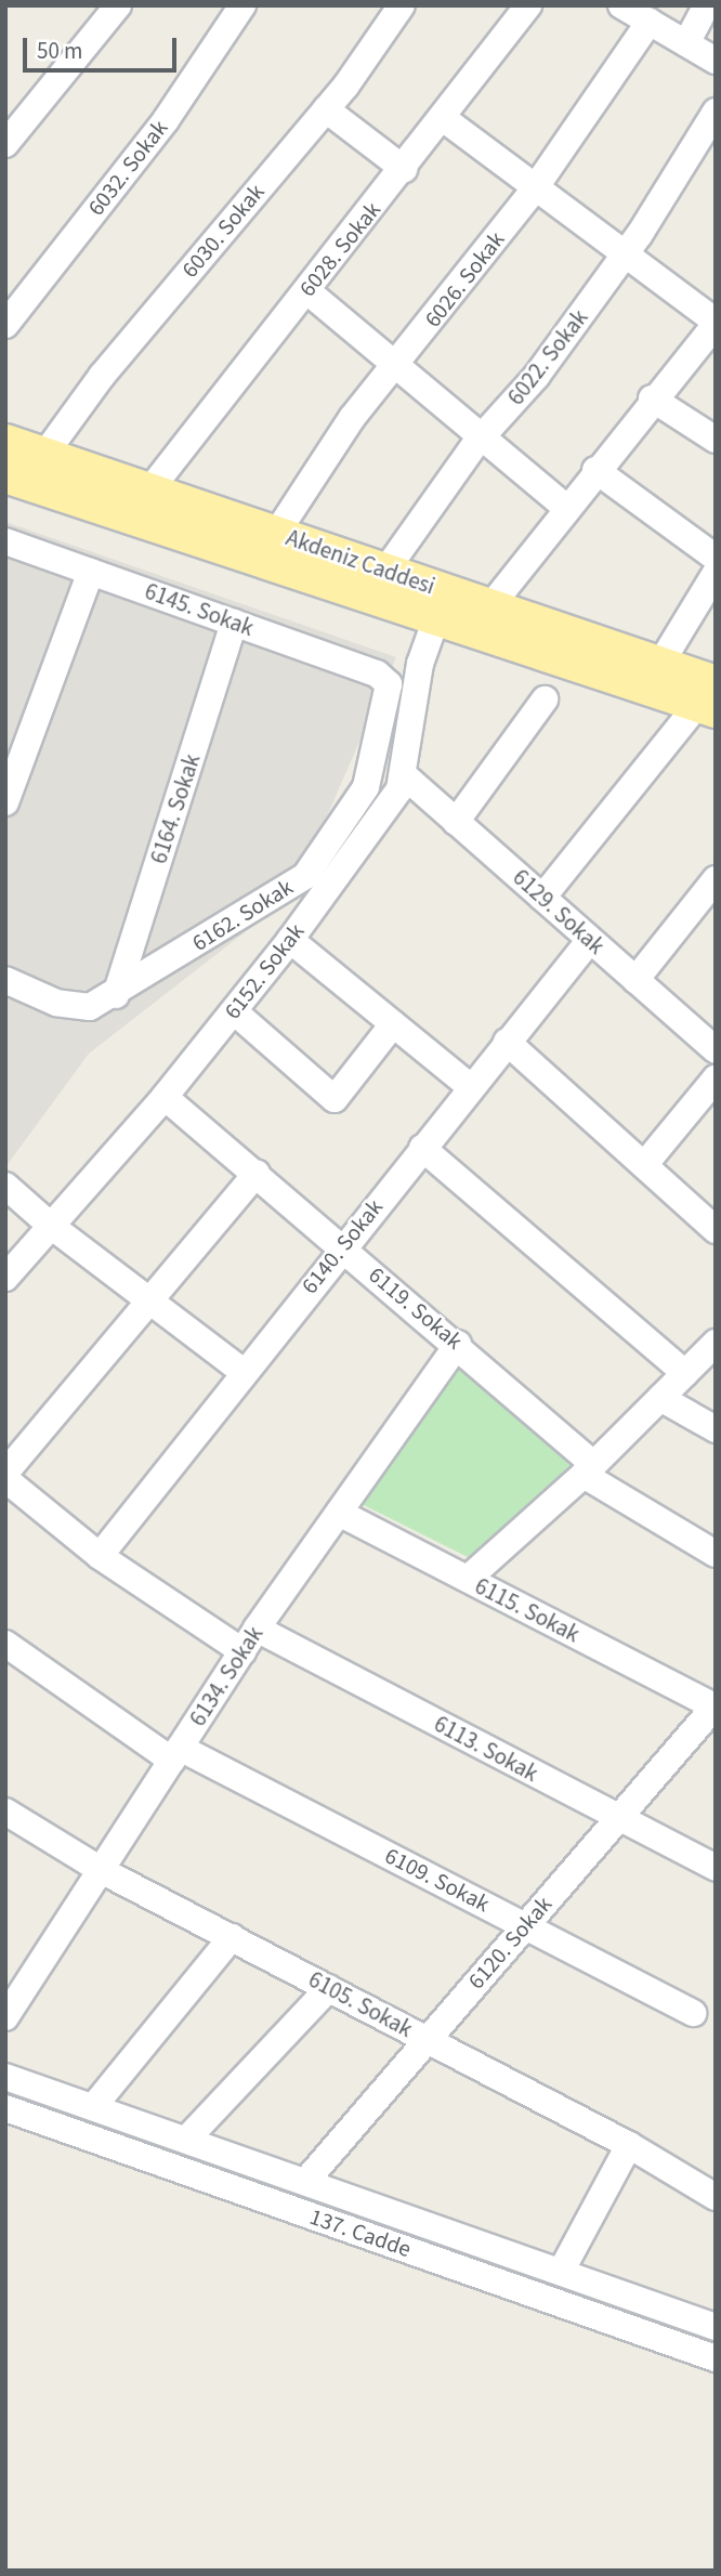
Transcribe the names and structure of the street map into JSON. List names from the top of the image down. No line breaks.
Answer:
{"streets":{"main road":["Akdeniz Caddesi"],"street":["6032. Sokak","6030. Sokak","6028. Sokak","6026. Sokak","6022. Sokak","6145. Sokak","6164. Sokak","6129. Sokak","6162. Sokak","6152. Sokak","6140. Sokak","6119. Sokak","6115. Sokak","6134. Sokak","6113. Sokak","6109. Sokak","6120. Sokak","6105. Sokak","137. Cadde"]},"crossings":[["6030. Sokak","Akdeniz Caddesi"],["6028. Sokak","Akdeniz Caddesi"],["6026. Sokak","Akdeniz Caddesi"],["6022. Sokak","Akdeniz Caddesi"],["Akdeniz Caddesi","6152. Sokak"],["6145. Sokak","6164. Sokak"],["6145. Sokak","6162. Sokak"],["6164. Sokak","6162. Sokak"],["6129. Sokak","6152. Sokak"],["6129. Sokak","6140. Sokak"],["6152. Sokak","6119. Sokak"],["6140. Sokak","6119. Sokak"],["6119. Sokak","6134. Sokak"],["6115. Sokak","6134. Sokak"],["6115. Sokak","6120. Sokak"],["6134. Sokak","6113. Sokak"],["6134. Sokak","6109. Sokak"],["6134. Sokak","6105. Sokak"],["6113. Sokak","6120. Sokak"],["6109. Sokak","6120. Sokak"],["6120. Sokak","6105. Sokak"],["6120. Sokak","137. Cadde"]],"scale_bar":"50 m"}
